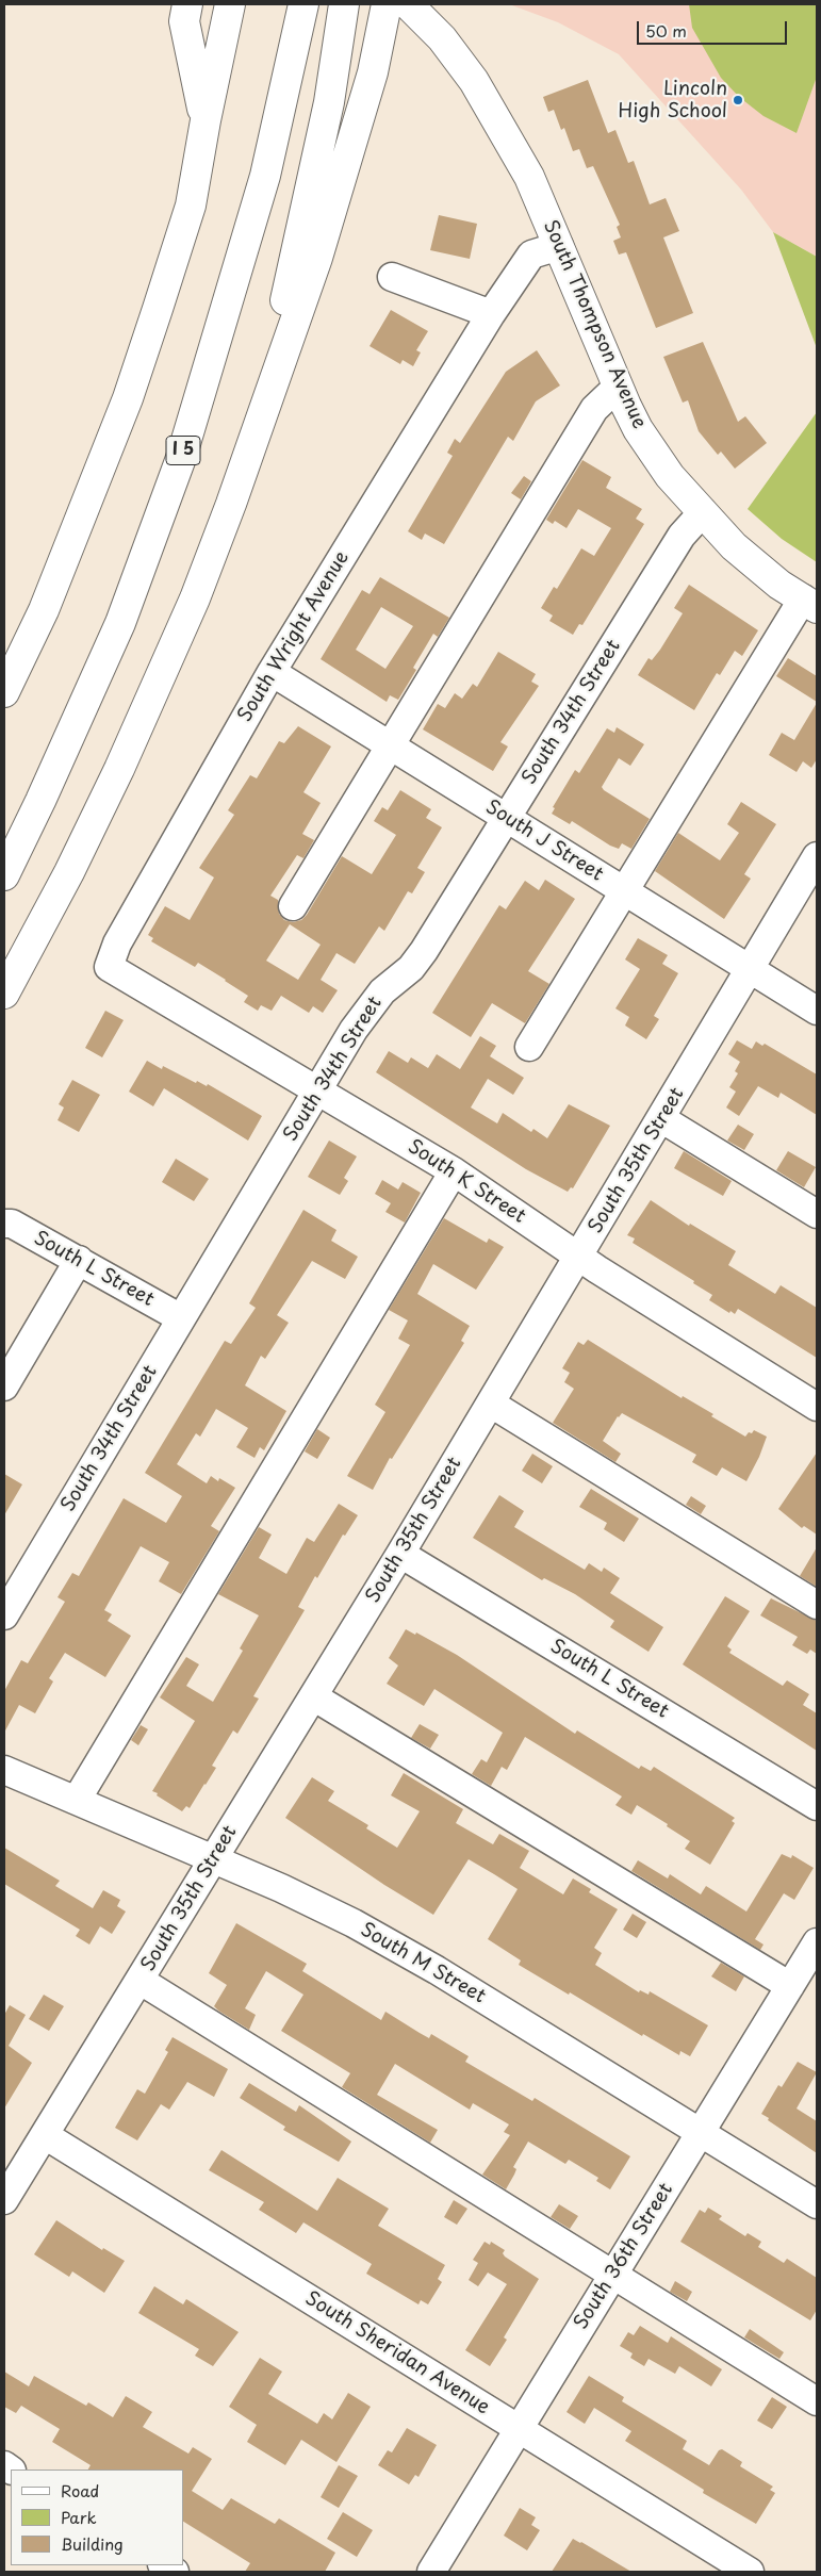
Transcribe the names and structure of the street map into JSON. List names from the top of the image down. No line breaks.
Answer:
{"streets":{"main road":["South Thompson Avenue","I 5"],"street":["South Wright Avenue","South 34th Street","South J Street","South 35th Street","South K Street","South L Street","South M Street","South 36th Street","South Sheridan Avenue"]},"crossings":[["South Thompson Avenue","South Wright Avenue"],["South Thompson Avenue","South 34th Street"],["South Wright Avenue","South J Street"],["South Wright Avenue","South K Street"],["South 34th Street","South J Street"],["South 34th Street","South K Street"],["South 34th Street","South L Street"],["South J Street","South 35th Street"],["South 35th Street","South K Street"],["South 35th Street","South L Street"],["South 35th Street","South M Street"],["South 35th Street","South Sheridan Avenue"],["South M Street","South 36th Street"],["South 36th Street","South Sheridan Avenue"]],"places":["Lincoln High School"],"legend":["Road","Park","Building"],"scale_bar":"50 m"}
